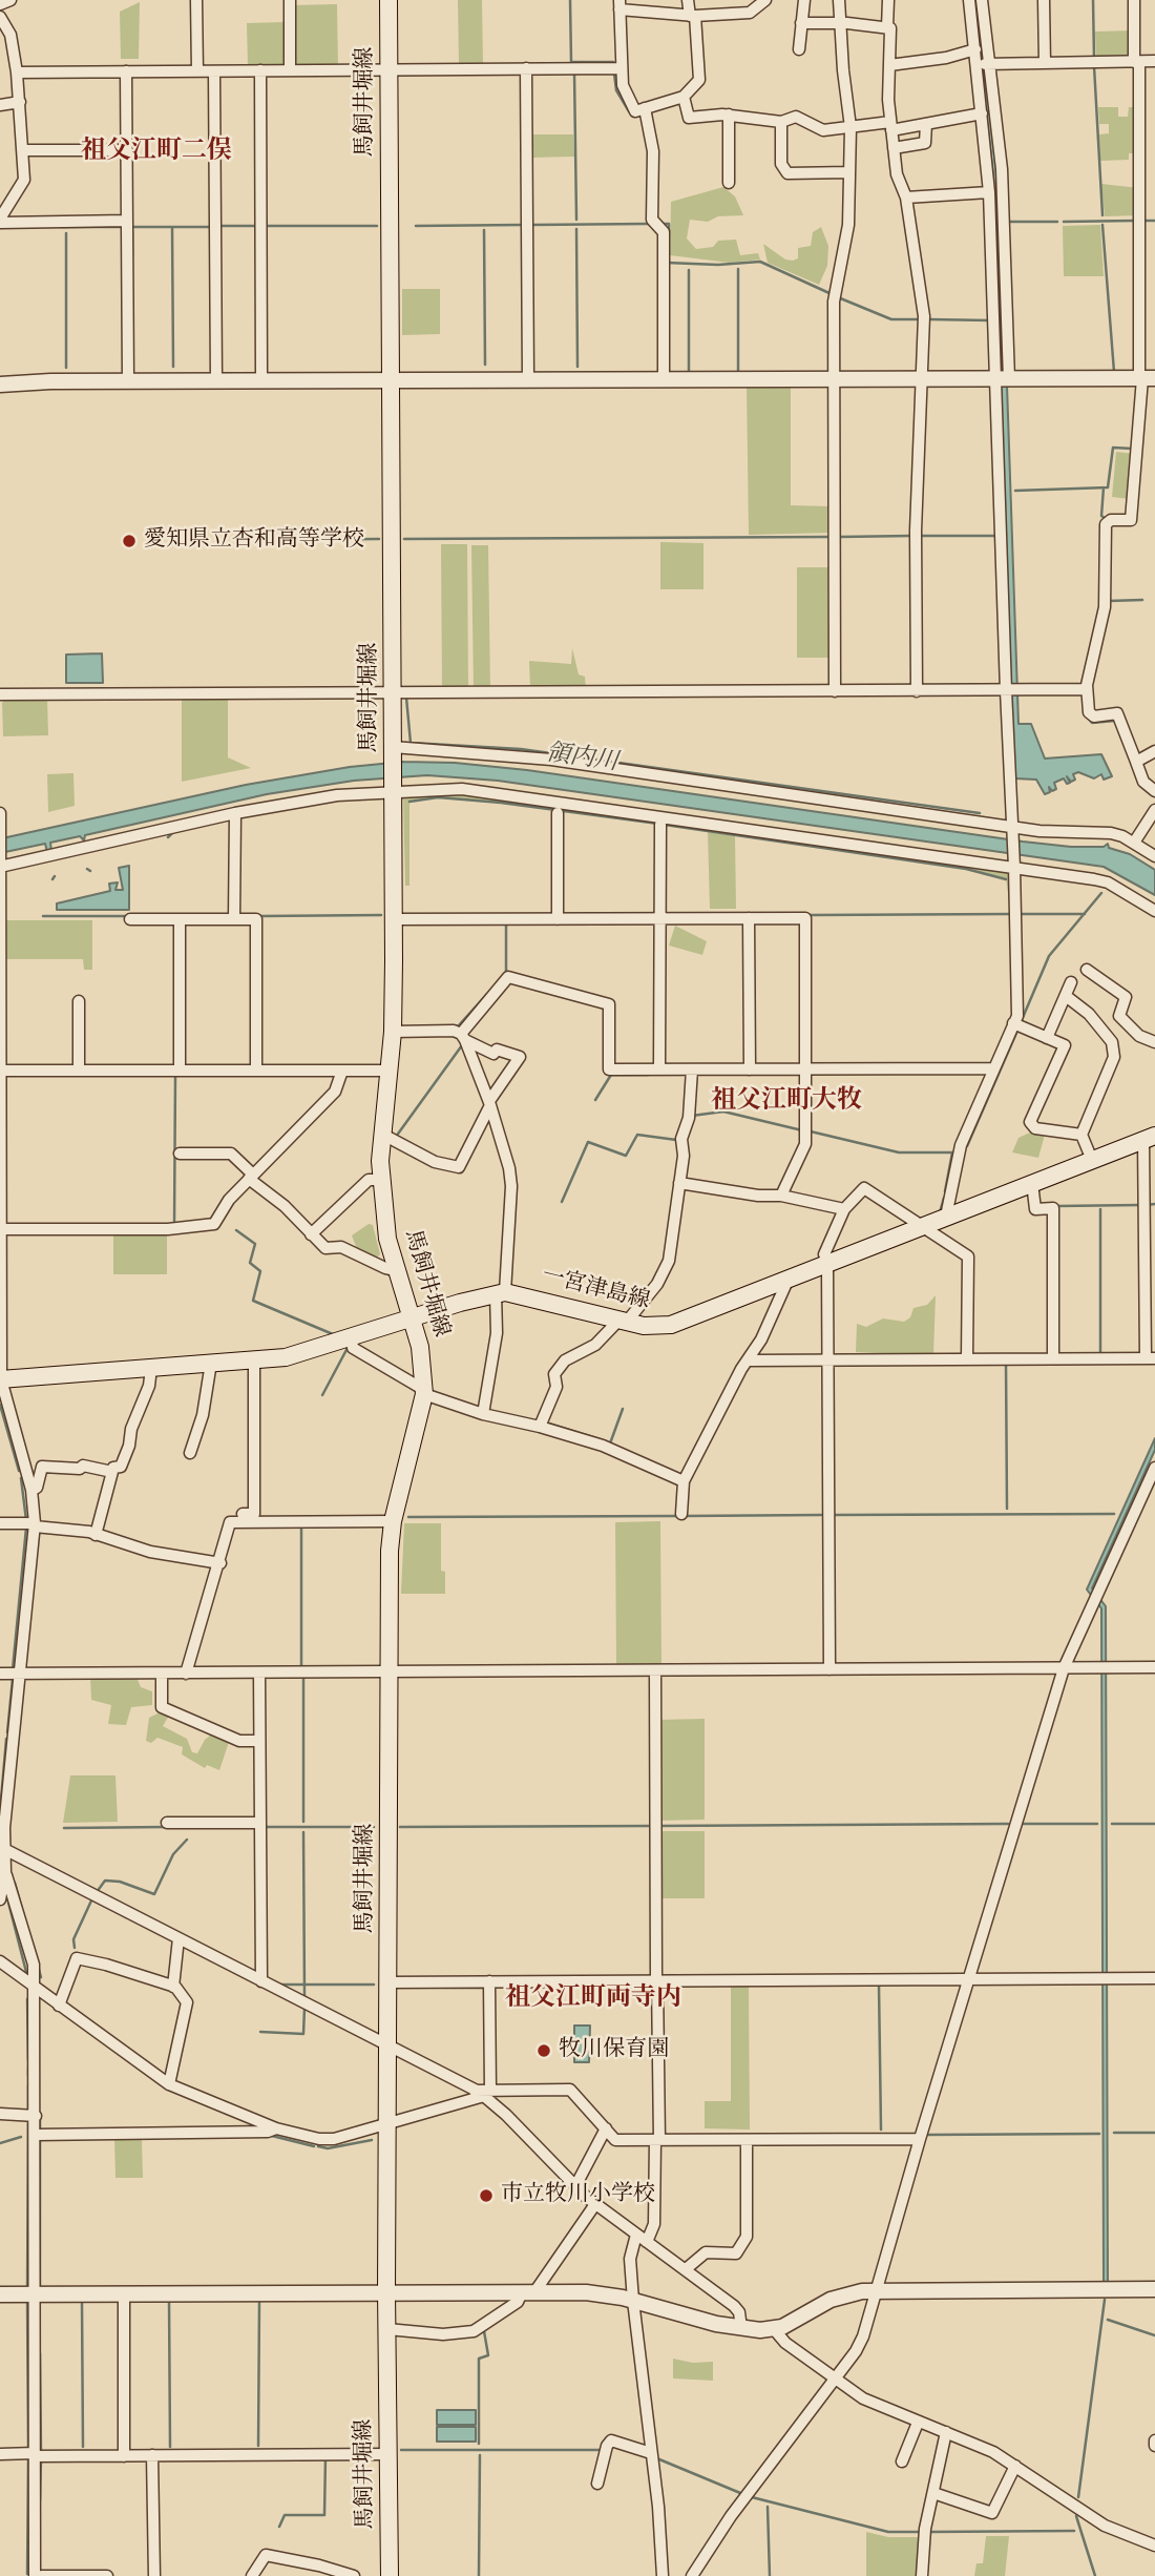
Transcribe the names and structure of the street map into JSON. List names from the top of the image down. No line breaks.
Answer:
{"streets":{"main road":["馬飼井堀線","一宮津島線"]},"crossings":[["馬飼井堀線","一宮津島線"]],"districts":["祖父江町二俣","祖父江町大牧","祖父江町両寺内"],"water":["領内川"],"places":["愛知県立杏和高等学校","牧川保育園","市立牧川小学校"]}
